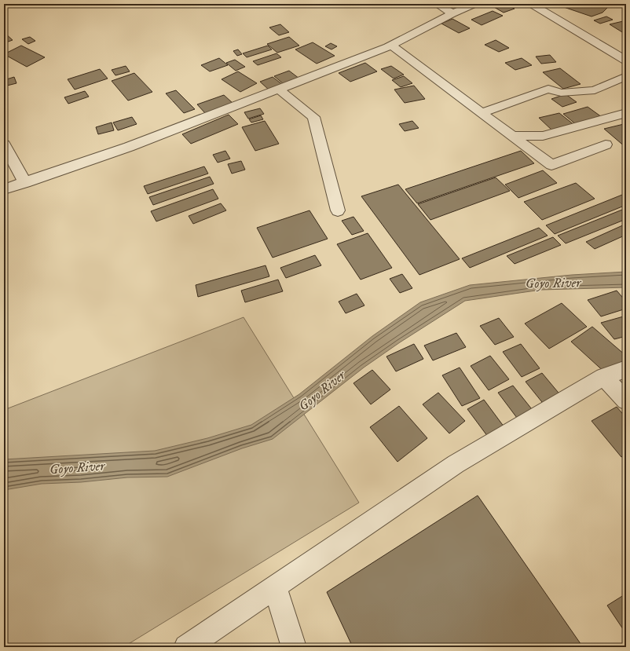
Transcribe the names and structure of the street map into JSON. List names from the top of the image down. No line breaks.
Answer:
{"water":["Goyo River"]}
